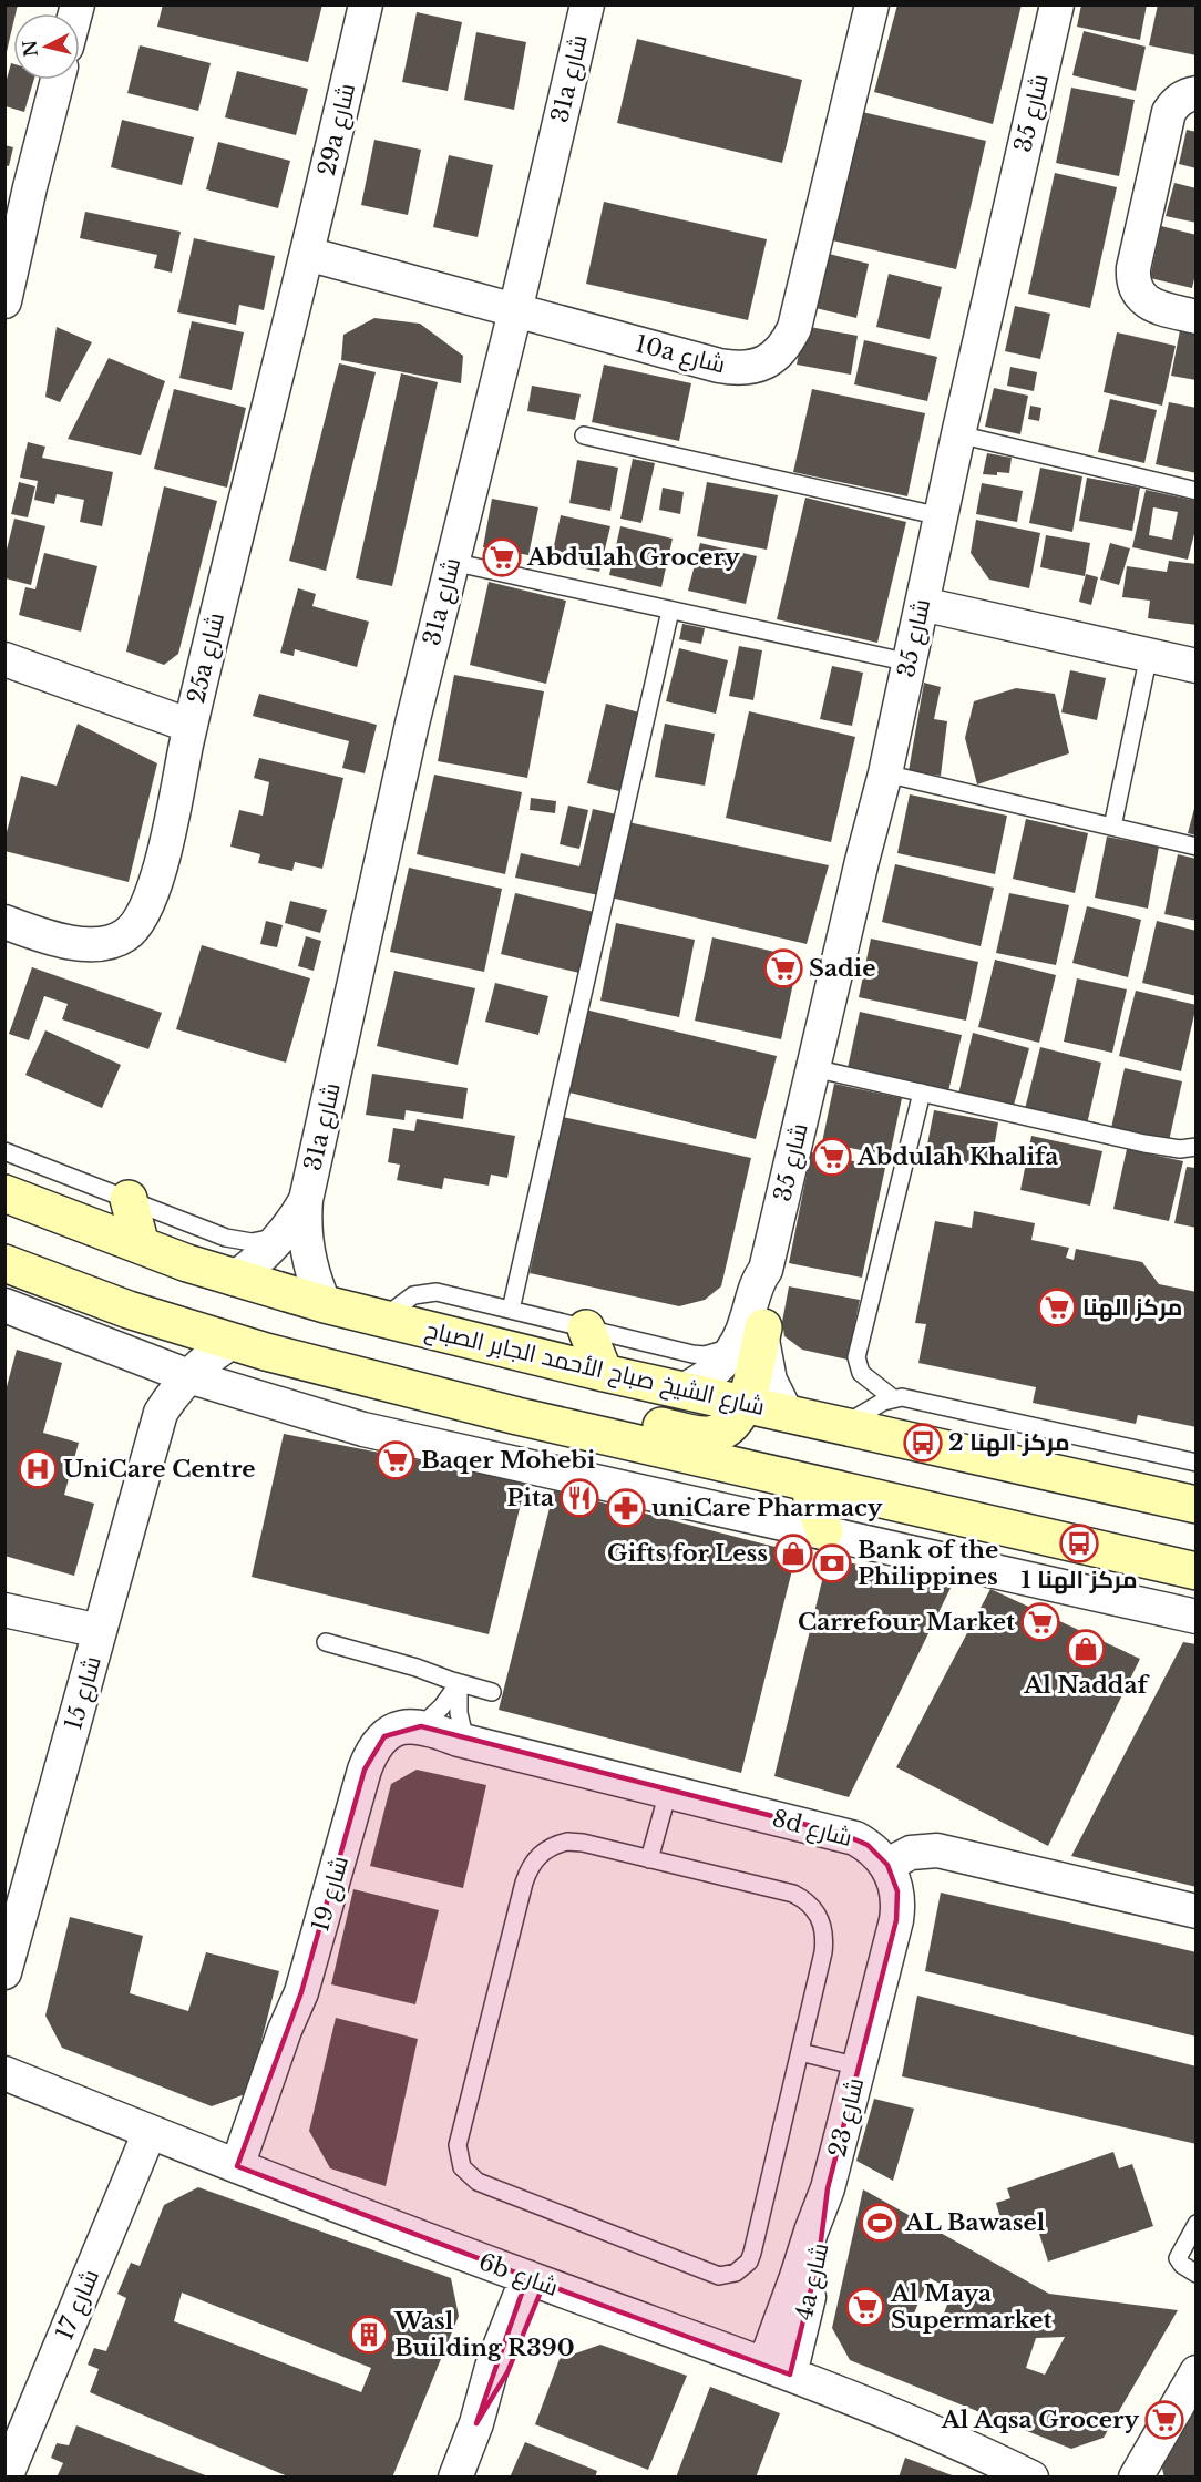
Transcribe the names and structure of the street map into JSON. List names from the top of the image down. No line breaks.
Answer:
{"streets":{"main road":["شارع الشيخ صباح الأحمد الجابر الصباح"],"street":["31a شارع","شارع 35","29a شارع","10a شارع","25a شارع","شارع 15","8d شارع","شارع 19","شارع 23","6b شارع","شارع 17"]},"crossings":[["31a شارع","10a شارع"],["31a شارع","شارع الشيخ صباح الأحمد الجابر الصباح"],["شارع 35","شارع الشيخ صباح الأحمد الجابر الصباح"],["29a شارع","10a شارع"],["29a شارع","25a شارع"],["10a شارع","25a شارع"],["8d شارع","شارع 19"],["8d شارع","شارع 23"],["شارع 19","6b شارع"],["شارع 23","6b شارع"],["6b شارع","شارع 17"]],"places":{"supermarket":["Abdulah Grocery","Sadie","Abdulah Khalifa","مركز الهنا","Baqer Mohebi","Carrefour Market","Al Maya Supermarket","Al Aqsa Grocery"],"bus stop":["مركز الهنا 2","مركز الهنا 1"],"hospital":["UniCare Centre"],"restaurant":["Pita"],"pharmacy":["uniCare Pharmacy"],"shop":["Gifts for Less","Al Naddaf"],"bank":["Bank of the Philippines"],"sports":["AL Bawasel"],"building":["Wasl Building R390"]},"north":"left"}
